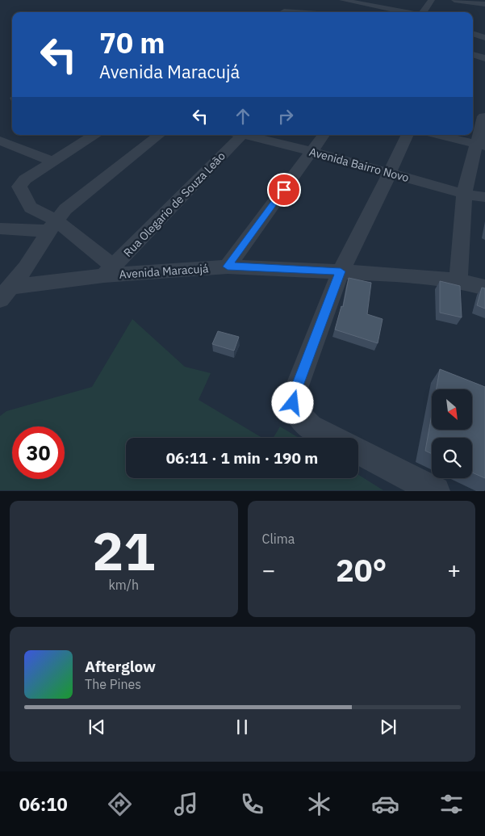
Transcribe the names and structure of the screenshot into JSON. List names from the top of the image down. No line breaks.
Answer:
{"streets":{"street":["Avenida Bairro Novo","Rua Olegario de Souza Leão","Avenida Maracujá"]},"crossings":[["Rua Olegario de Souza Leão","Avenida Maracujá"]],"north":"bottom right","page":{"turn":["70 m","Avenida Maracujá"],"limit":"30","trip":"06:11 · 1 min · 190 m","tile":[["21","km/h"],"Clima"],"heat":["−","20°","+"],"song":["Afterglow","The Pines"],"tabs":"06:10"}}
